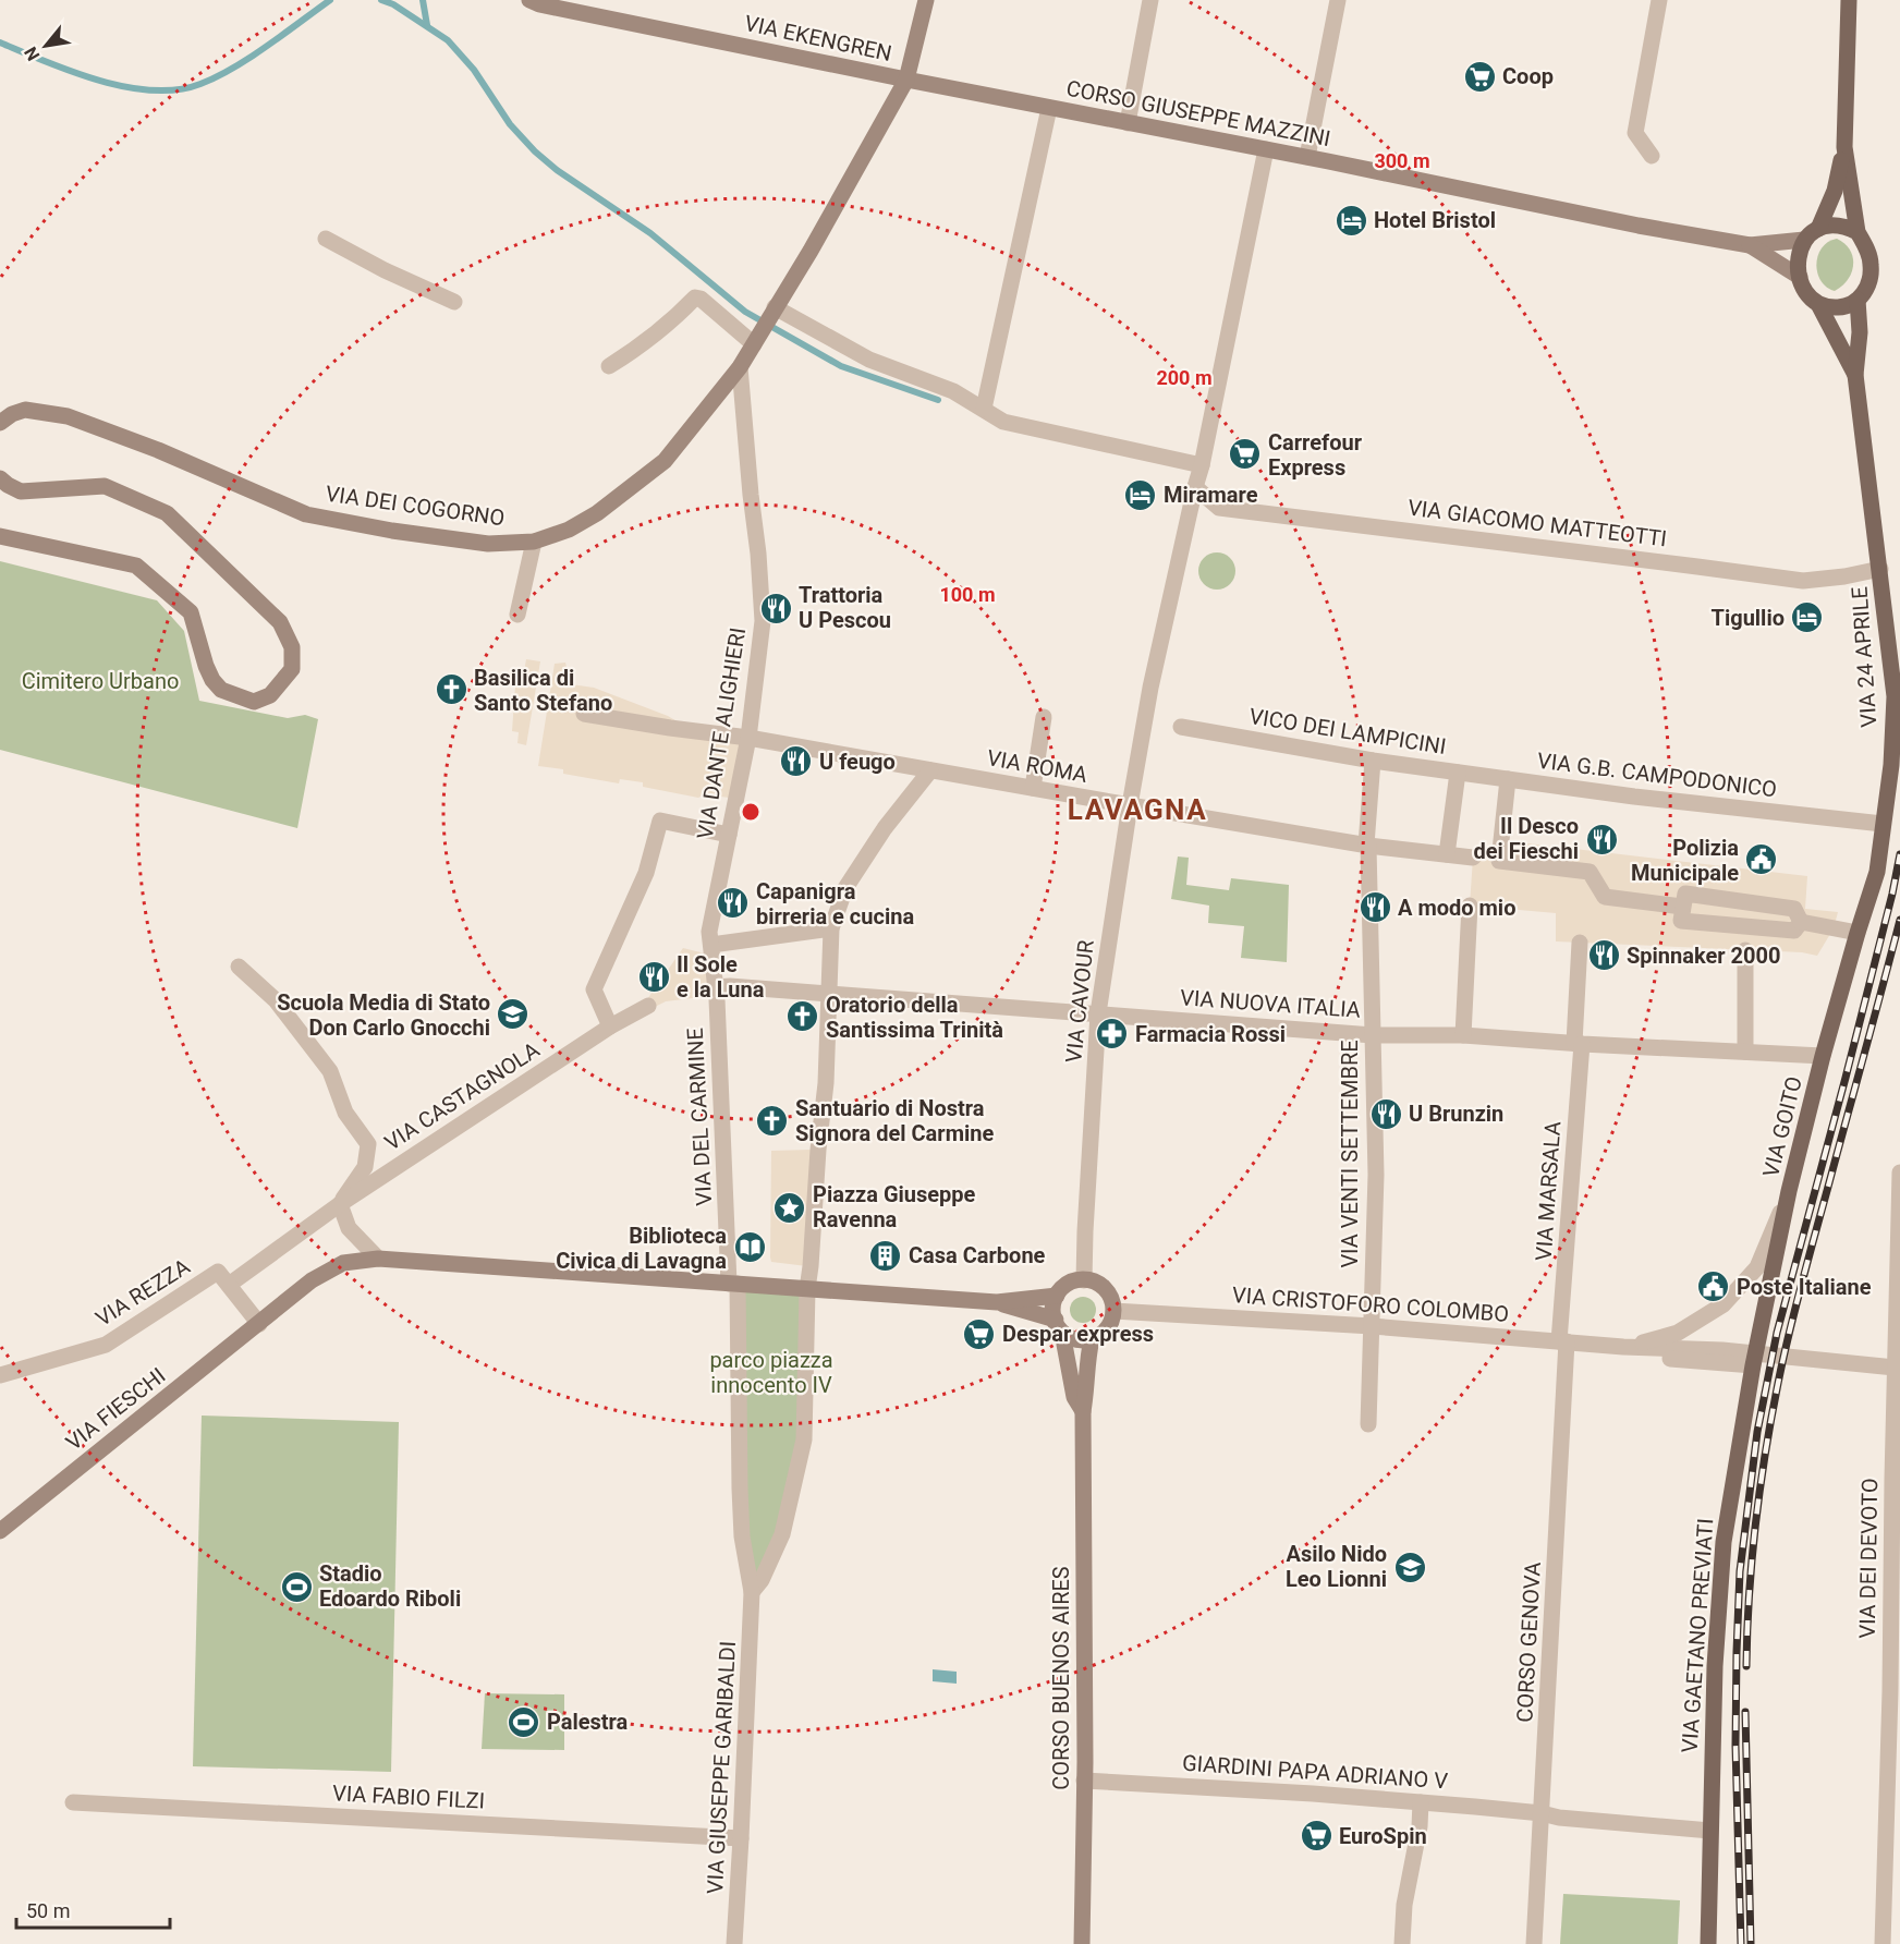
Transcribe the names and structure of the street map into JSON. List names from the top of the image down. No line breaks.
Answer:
{"streets":{"main road":["VIA 24 APRILE","VIA GOITO","VIA GAETANO PREVIATI"],"street":["VIA EKENGREN","CORSO GIUSEPPE MAZZINI","VIA DEI COGORNO","VIA GIACOMO MATTEOTTI","VICO DEI LAMPICINI","VIA DANTE ALIGHIERI","VIA ROMA","VIA G.B. CAMPODONICO","VIA CAVOUR","VIA NUOVA ITALIA","VIA CASTAGNOLA","VIA DEL CARMINE","VIA VENTI SETTEMBRE","VIA MARSALA","VIA REZZA","VIA CRISTOFORO COLOMBO","VIA FIESCHI","VIA DEI DEVOTO","CORSO GENOVA","CORSO BUENOS AIRES","VIA GIUSEPPE GARIBALDI","GIARDINI PAPA ADRIANO V","VIA FABIO FILZI"]},"crossings":[["VIA EKENGREN","CORSO GIUSEPPE MAZZINI"],["VIA EKENGREN","VIA DEI COGORNO"],["CORSO GIUSEPPE MAZZINI","VIA DEI COGORNO"],["CORSO GIUSEPPE MAZZINI","VIA 24 APRILE"],["CORSO GIUSEPPE MAZZINI","VIA CAVOUR"],["VIA DEI COGORNO","VIA DANTE ALIGHIERI"],["VIA GIACOMO MATTEOTTI","VIA 24 APRILE"],["VIA GIACOMO MATTEOTTI","VIA CAVOUR"],["VIA 24 APRILE","VIA G.B. CAMPODONICO"],["VIA 24 APRILE","VIA GOITO"],["VICO DEI LAMPICINI","VIA G.B. CAMPODONICO"],["VICO DEI LAMPICINI","VIA VENTI SETTEMBRE"],["VIA DANTE ALIGHIERI","VIA ROMA"],["VIA DANTE ALIGHIERI","VIA NUOVA ITALIA"],["VIA DANTE ALIGHIERI","VIA DEL CARMINE"],["VIA ROMA","VIA CAVOUR"],["VIA ROMA","VIA VENTI SETTEMBRE"],["VIA CAVOUR","VIA NUOVA ITALIA"],["VIA CAVOUR","VIA CRISTOFORO COLOMBO"],["VIA CAVOUR","CORSO BUENOS AIRES"],["VIA NUOVA ITALIA","VIA DEL CARMINE"],["VIA NUOVA ITALIA","VIA GOITO"],["VIA NUOVA ITALIA","VIA VENTI SETTEMBRE"],["VIA NUOVA ITALIA","VIA MARSALA"],["VIA CASTAGNOLA","VIA REZZA"],["VIA DEL CARMINE","VIA FIESCHI"],["VIA DEL CARMINE","VIA GIUSEPPE GARIBALDI"],["VIA GOITO","VIA CRISTOFORO COLOMBO"],["VIA GOITO","VIA GAETANO PREVIATI"],["VIA VENTI SETTEMBRE","VIA CRISTOFORO COLOMBO"],["VIA MARSALA","VIA CRISTOFORO COLOMBO"],["VIA MARSALA","CORSO GENOVA"],["VIA CRISTOFORO COLOMBO","VIA DEI DEVOTO"],["VIA CRISTOFORO COLOMBO","VIA GAETANO PREVIATI"],["VIA CRISTOFORO COLOMBO","CORSO GENOVA"],["VIA CRISTOFORO COLOMBO","CORSO BUENOS AIRES"],["VIA GAETANO PREVIATI","GIARDINI PAPA ADRIANO V"],["CORSO GENOVA","GIARDINI PAPA ADRIANO V"],["CORSO BUENOS AIRES","GIARDINI PAPA ADRIANO V"],["VIA GIUSEPPE GARIBALDI","VIA FABIO FILZI"]],"districts":["LAVAGNA"],"parks":["Cimitero Urbano","parco piazza innocento IV"],"places":{"supermarket":["Coop","Carrefour Express","Despar express","EuroSpin"],"hotel":["Hotel Bristol","Miramare","Tigullio"],"restaurant":["Trattoria U Pescou","U feugo","Il Desco dei Fieschi","Capanigra birreria e cucina","A modo mio","Spinnaker 2000","Il Sole e la Luna","U Brunzin"],"church":["Basilica di Santo Stefano","Oratorio della Santissima Trinità","Santuario di Nostra Signora del Carmine"],"public building":["Polizia Municipale","Poste Italiane"],"school or university":["Scuola Media di Stato Don Carlo Gnocchi","Asilo Nido Leo Lionni"],"pharmacy":["Farmacia Rossi"],"place":["Piazza Giuseppe Ravenna"],"library":["Biblioteca Civica di Lavagna"],"building":["Casa Carbone"],"sports":["Stadio Edoardo Riboli","Palestra"]},"scale_bar":"50 m","north":"bottom left","rings":["300 m","200 m","100 m"]}
